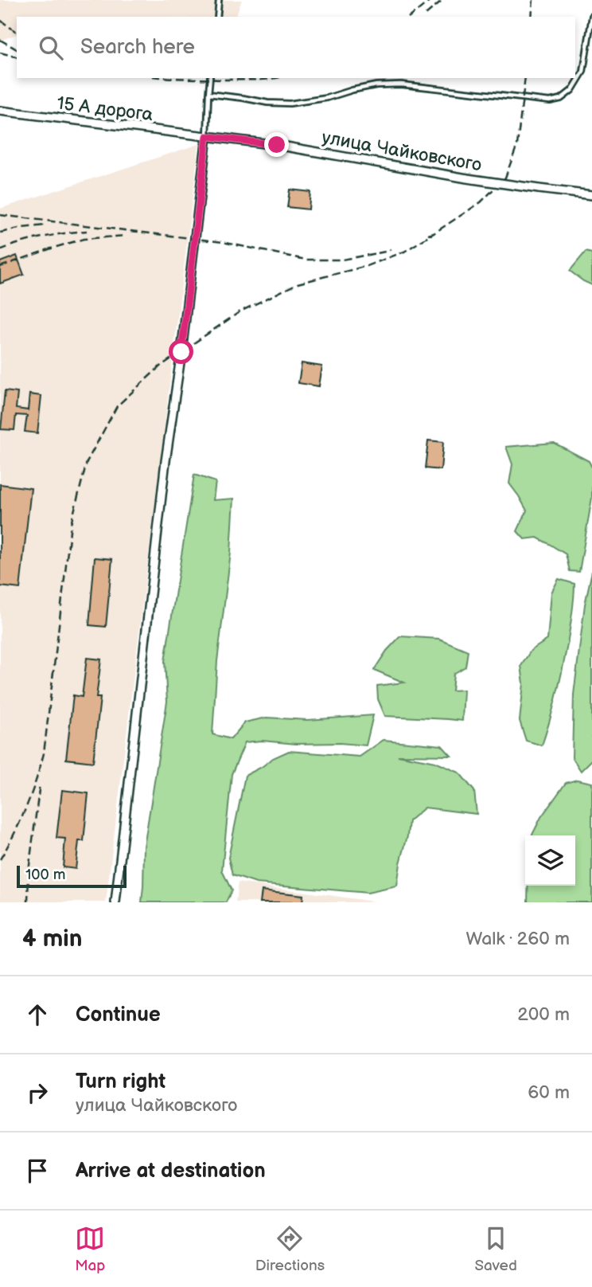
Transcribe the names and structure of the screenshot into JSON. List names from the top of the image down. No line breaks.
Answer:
{"streets":{"street":["15 А дорога","улица Чайковского"]},"crossings":[["15 А дорога","улица Чайковского"]],"scale_bar":"100 m","page":{"search":"Search here","scale":"100 m","heading":["4 min","Walk · 260 m"],"list":[["Continue","200 m"],["Turn right","улица Чайковского","60 m"],"Arrive at destination"],"nav":["Map","Directions","Saved"]}}
